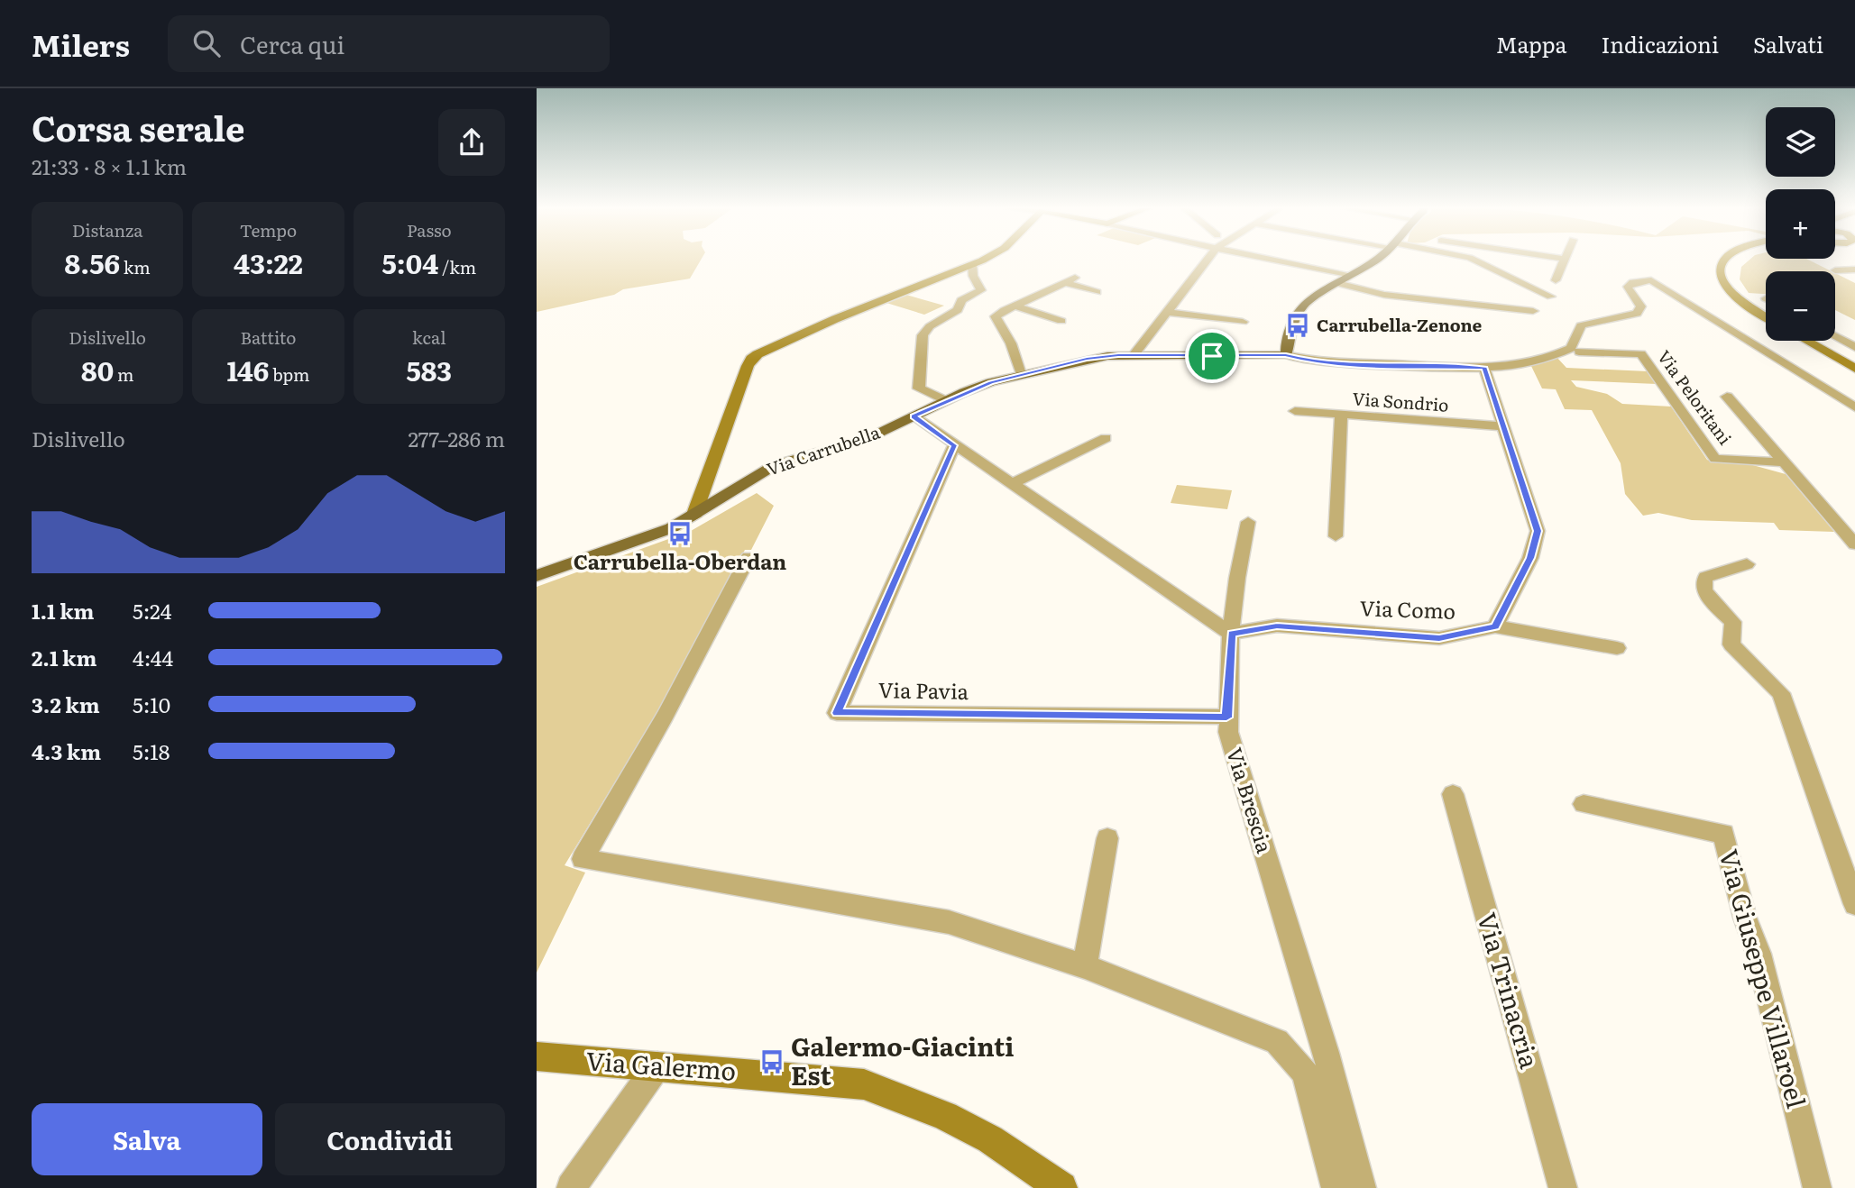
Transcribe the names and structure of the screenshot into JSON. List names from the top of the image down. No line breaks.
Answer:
{"streets":{"main road":["Via Carrubella"],"street":["Via Peloritani","Via Sondrio","Via Como","Via Pavia","Via Brescia","Via Giuseppe Villaroel","Via Trinacria","Via Galermo"]},"crossings":[["Via Como","Via Brescia"],["Via Pavia","Via Brescia"]],"places":{"bus stop":["Carrubella-Zenone","Carrubella-Oberdan","Galermo-Giacinti Est"]},"page":{"header":"Milers","search":"Cerca qui","nav":["Mappa","Indicazioni","Salvati"],"heading":["Corsa serale","21:33 · 8 × 1.1 km"],"map_buttons":["+","−"],"stats":[["Distanza","8.56 km"],["Tempo","43:22"],["Passo","5:04 /km"],["Dislivello","80 m"],["Battito","146 bpm"],["kcal","583"]],"chart":["Dislivello","277–286 m"],"list":[{"name":"1.1 km","note":"5:24"},{"name":"2.1 km","note":"4:44"},{"name":"3.2 km","note":"5:10"},{"name":"4.3 km","note":"5:18"}],"buttons":["Salva","Condividi"]}}
